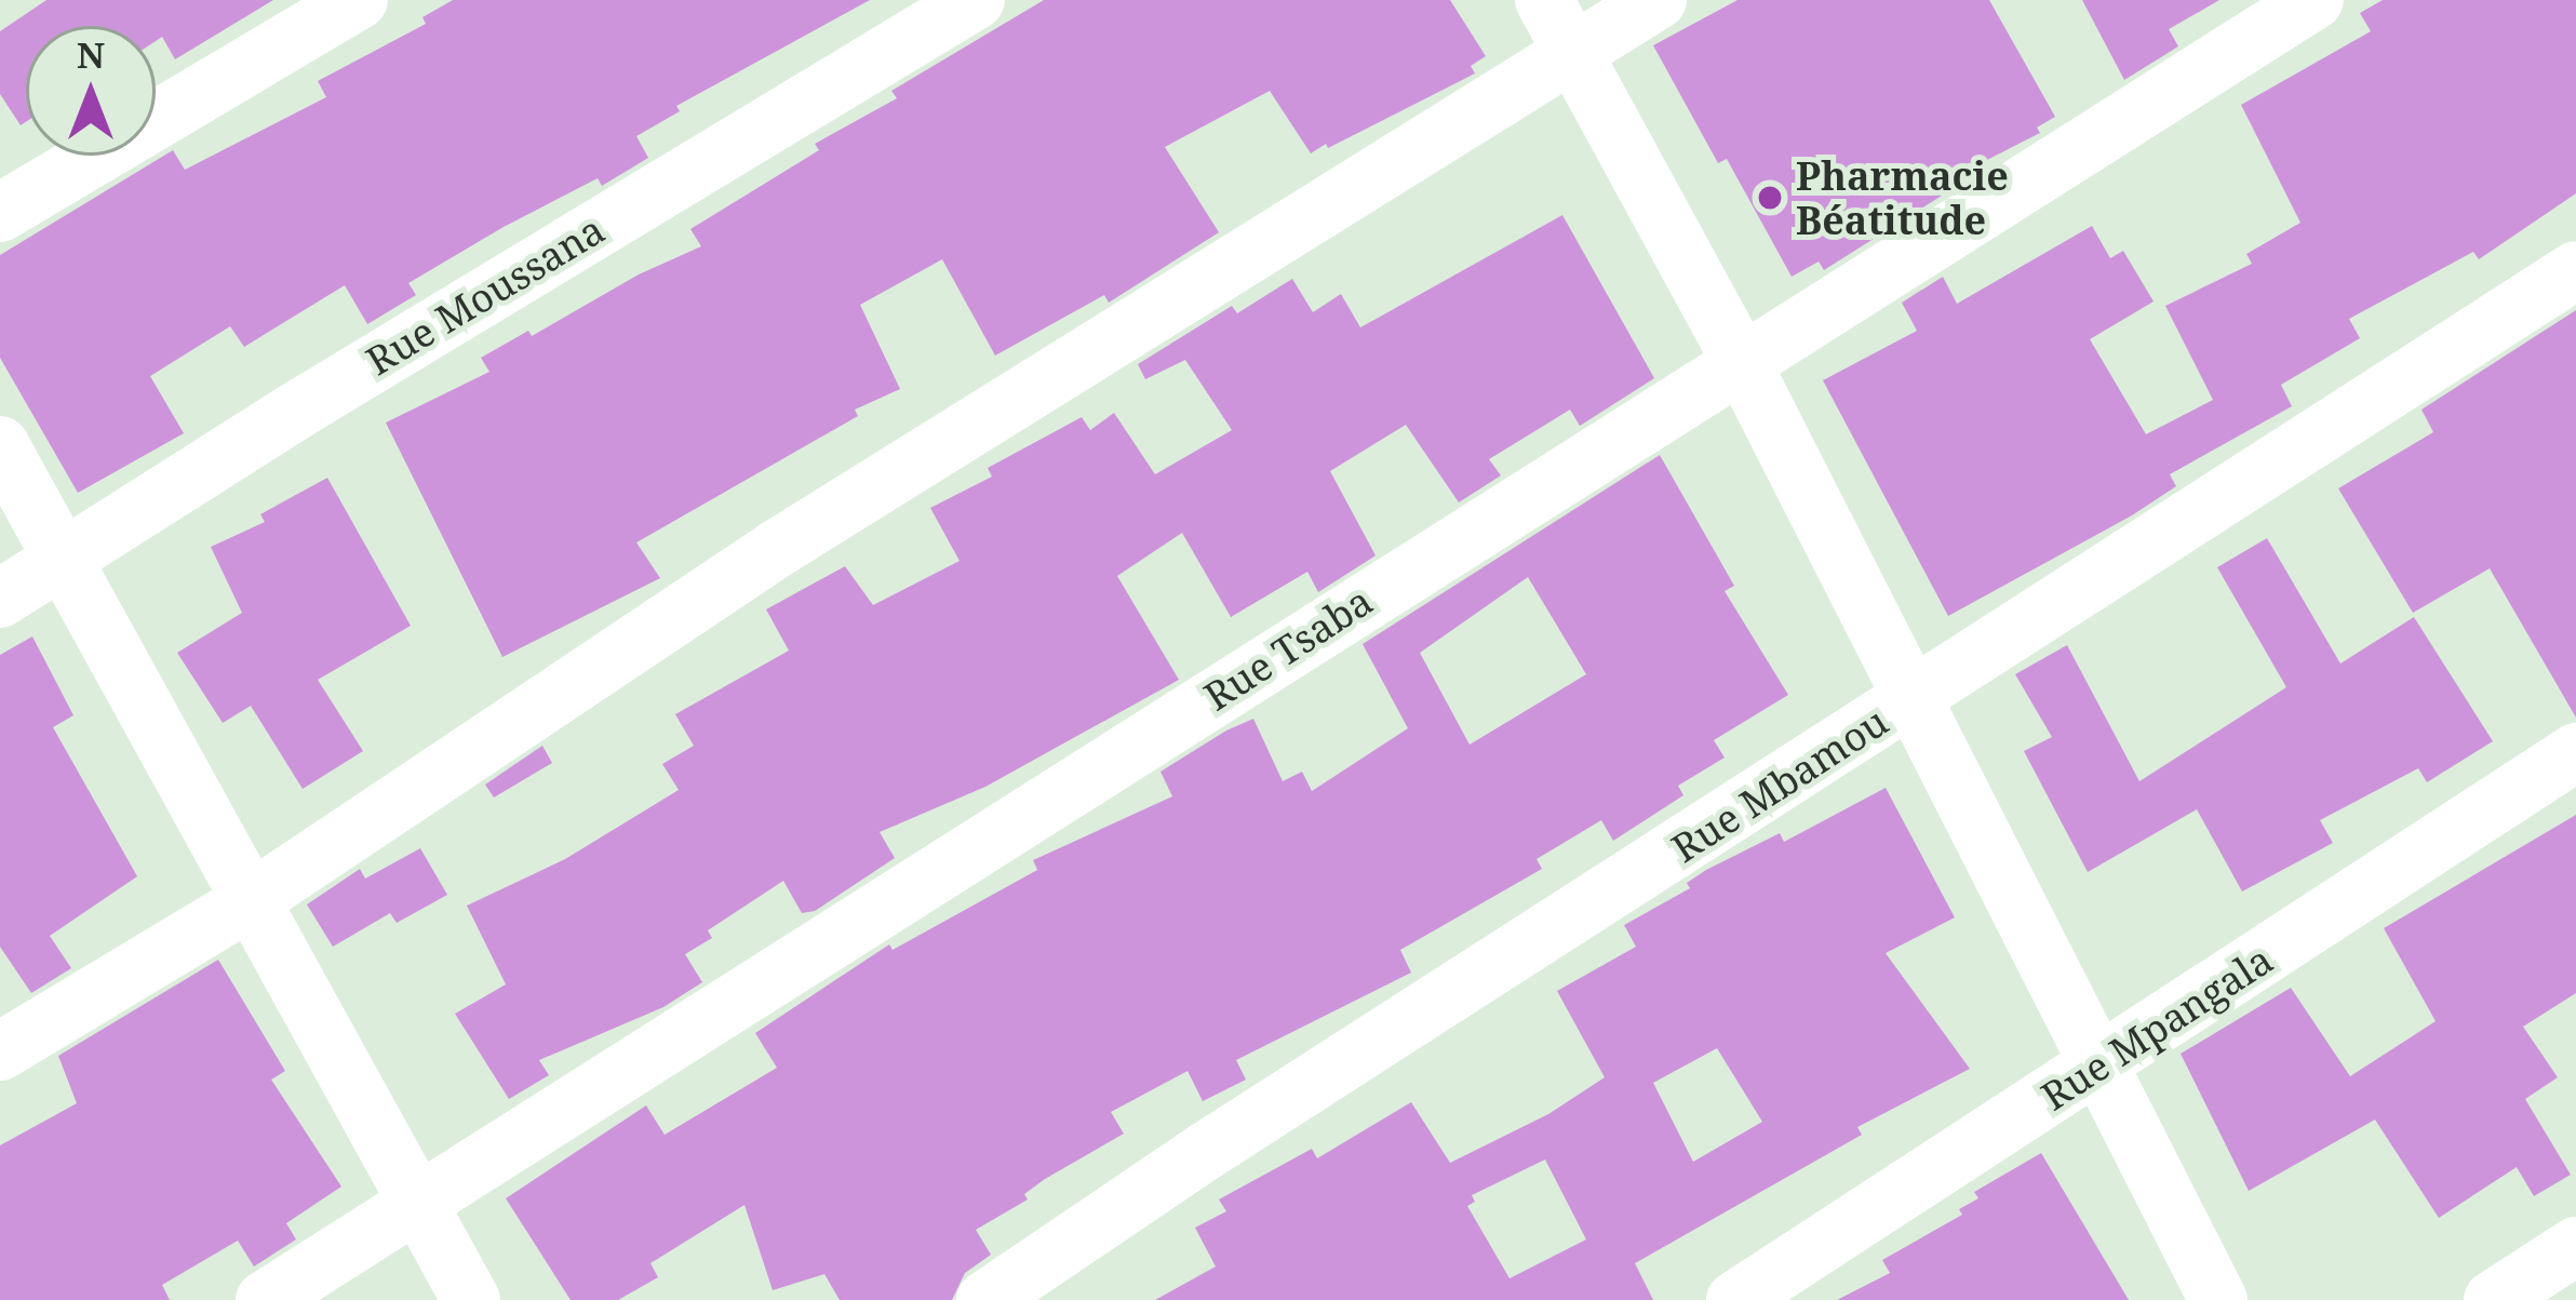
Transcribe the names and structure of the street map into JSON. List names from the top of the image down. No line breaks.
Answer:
{"streets":{"street":["Rue Moussana","Rue Tsaba","Rue Mbamou","Rue Mpangala"]},"places":["Pharmacie Béatitude"],"north":"top"}
